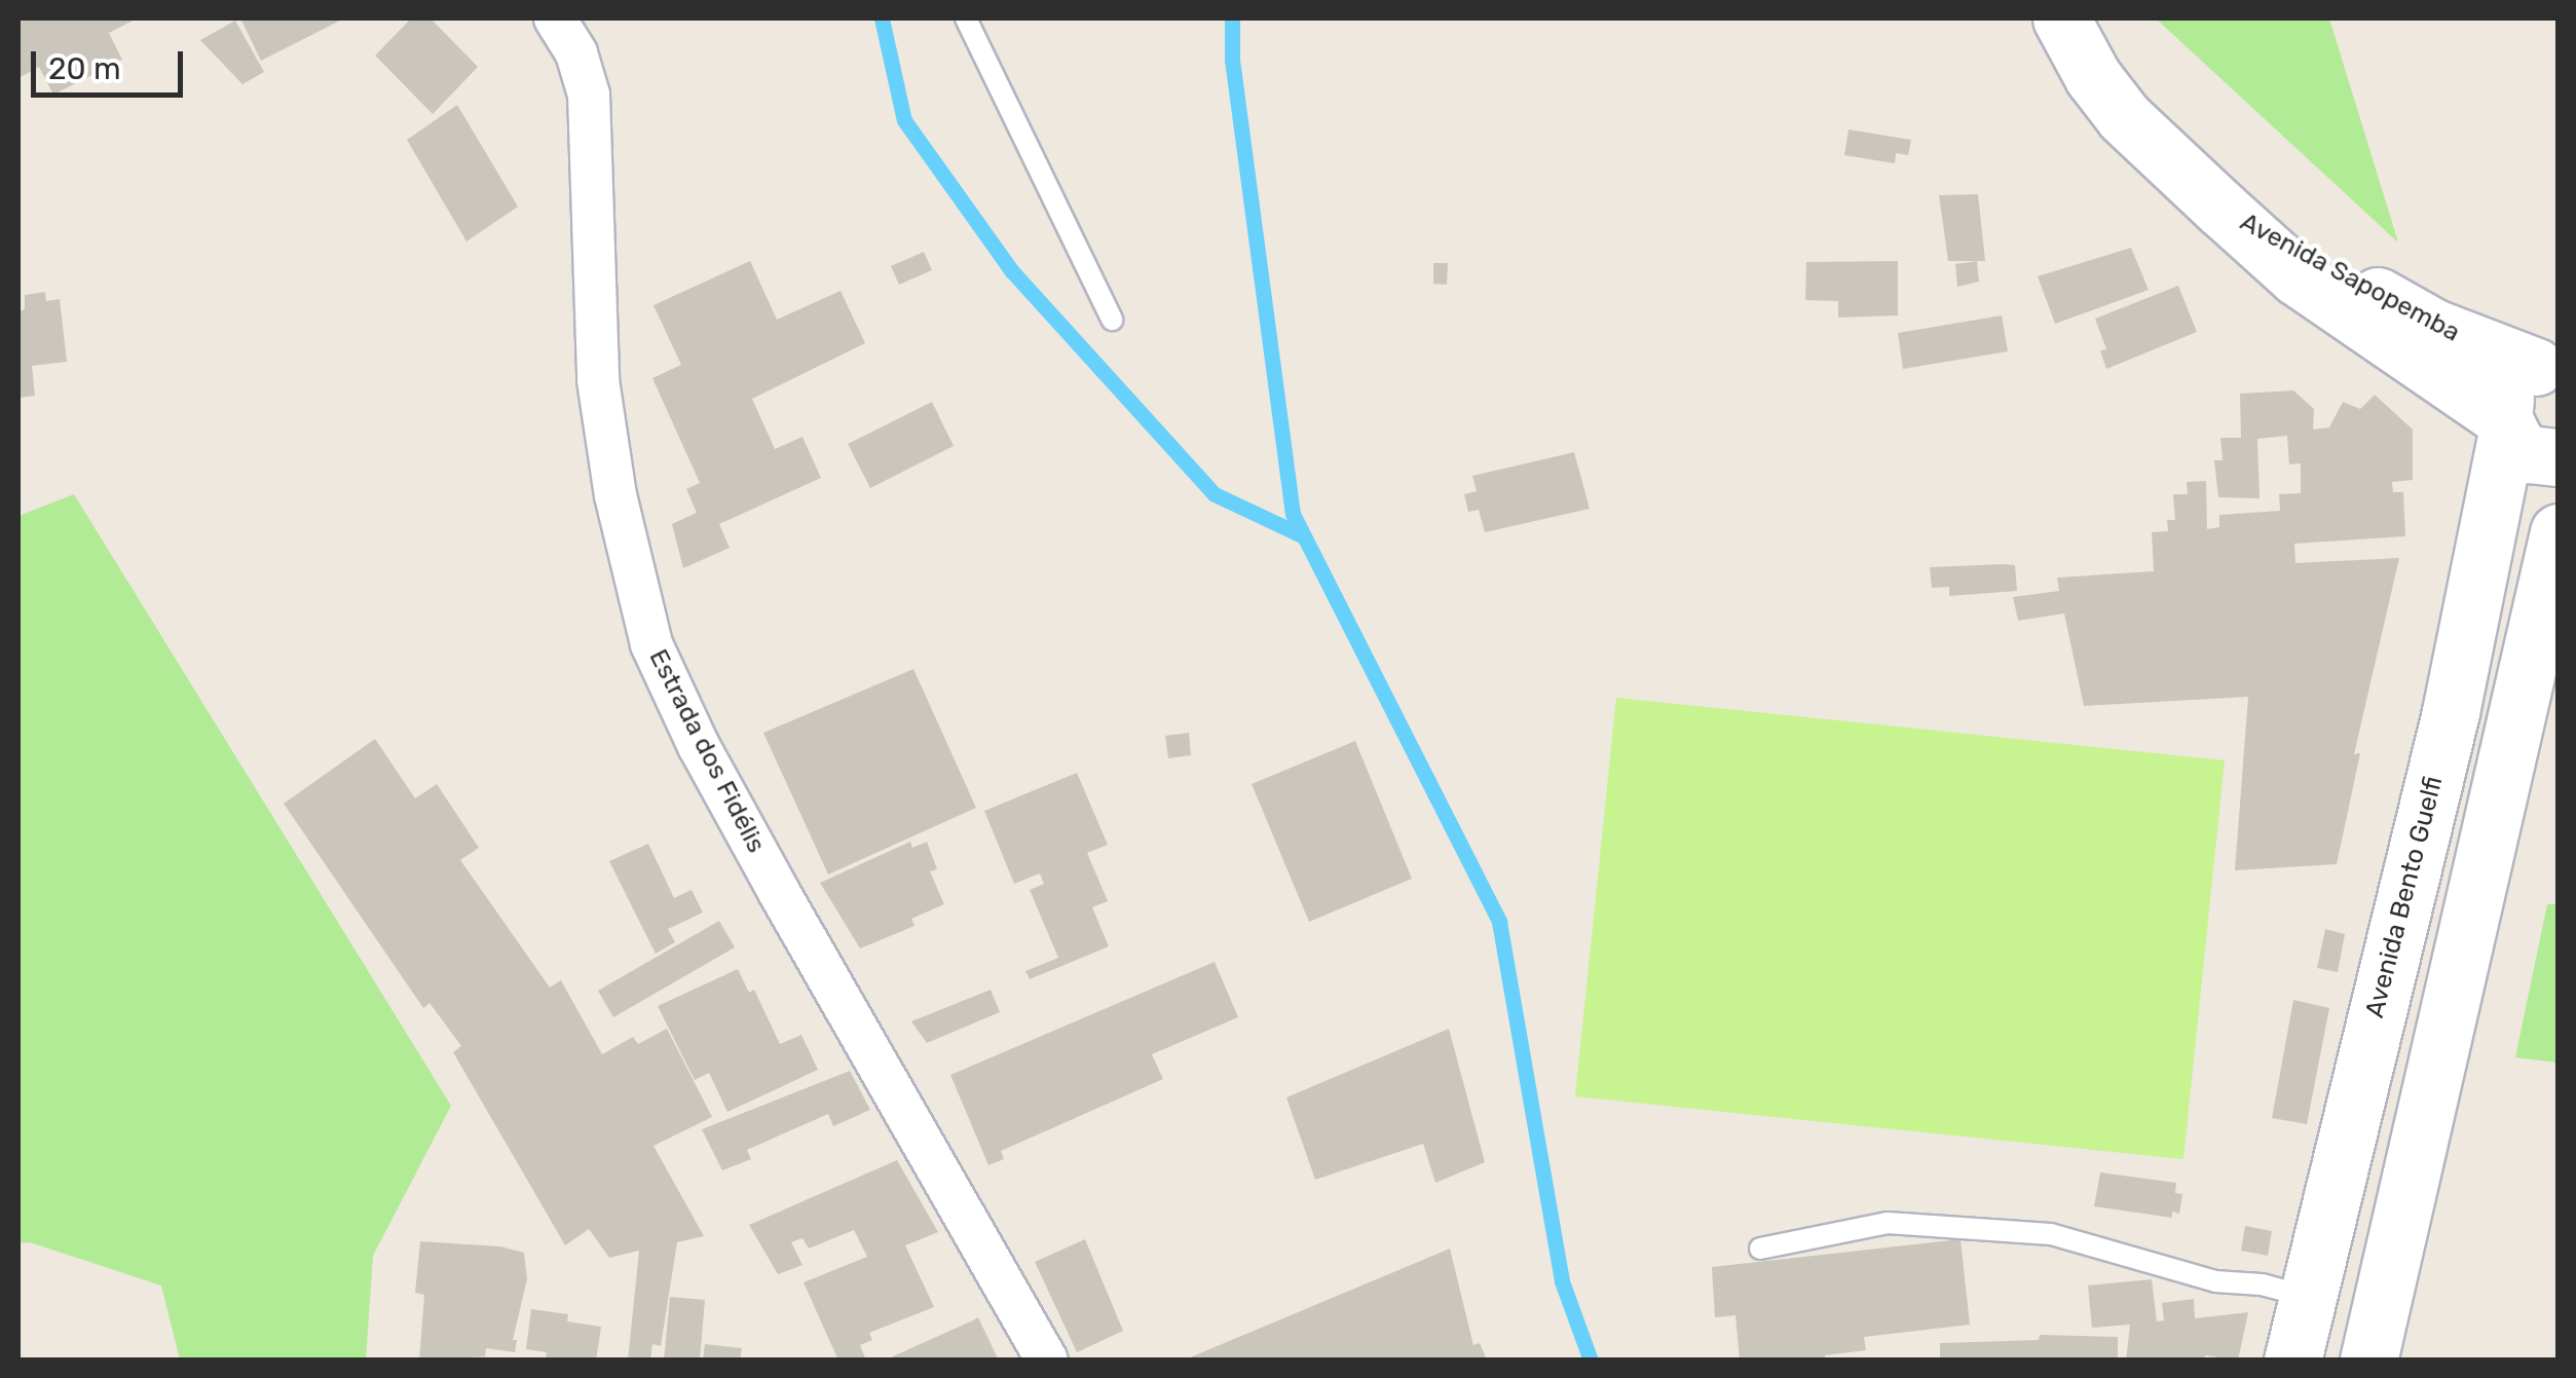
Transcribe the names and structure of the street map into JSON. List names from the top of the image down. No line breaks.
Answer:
{"streets":{"main road":["Avenida Sapopemba","Avenida Bento Guelfi"],"street":["Estrada dos Fidélis"]},"crossings":[["Avenida Sapopemba","Avenida Bento Guelfi"]],"scale_bar":"20 m"}
